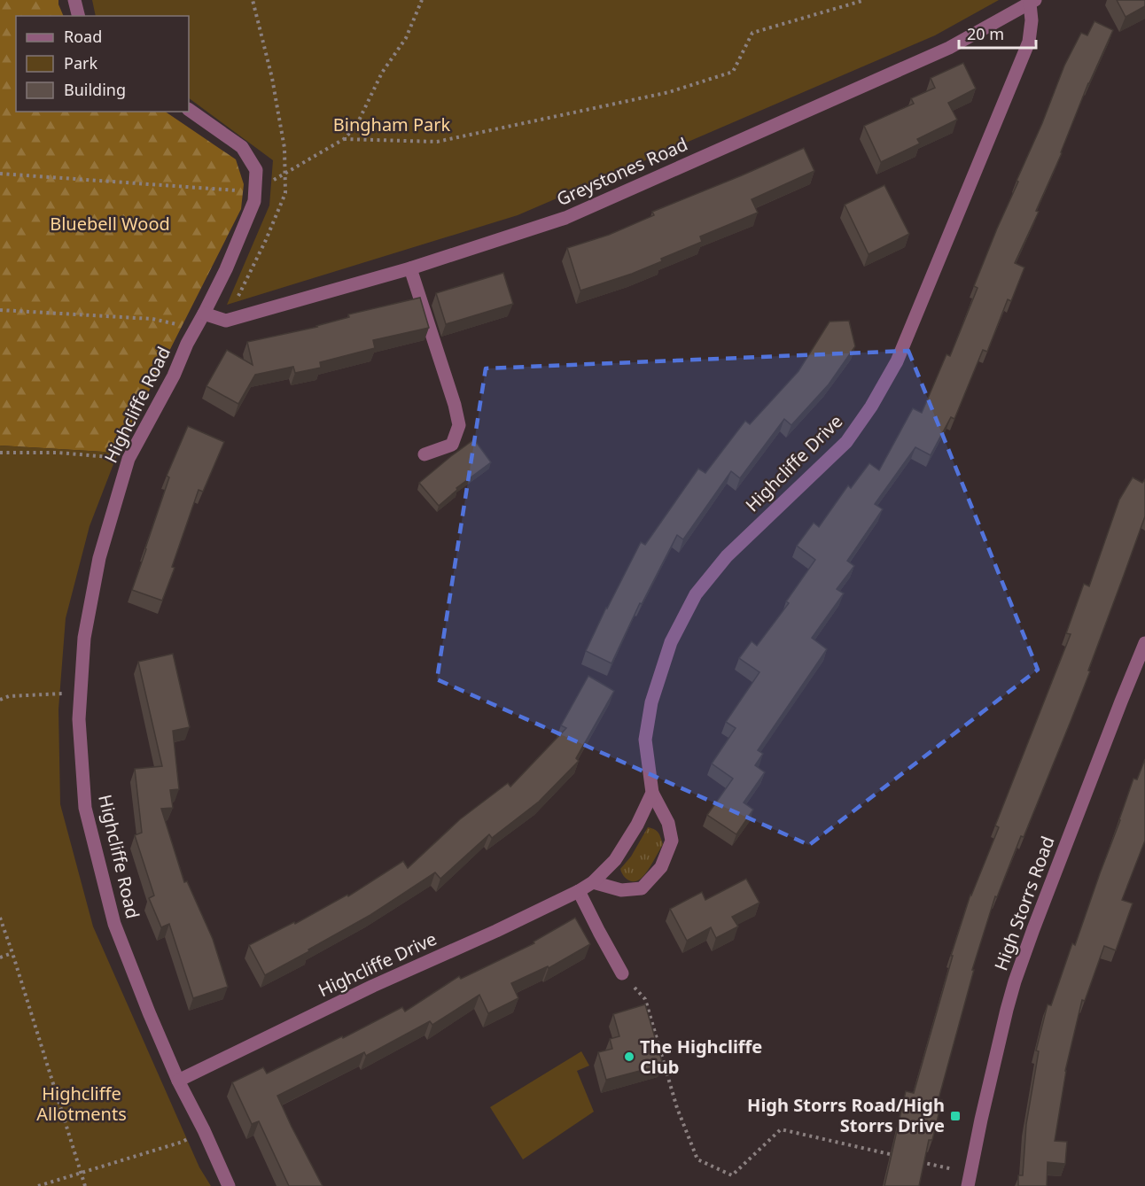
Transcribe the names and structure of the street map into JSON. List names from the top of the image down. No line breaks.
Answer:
{"streets":{"street":["Greystones Road","Highcliffe Road","Highcliffe Drive","High Storrs Road"]},"crossings":[["Greystones Road","Highcliffe Road"],["Greystones Road","Highcliffe Drive"],["Highcliffe Road","Highcliffe Drive"]],"parks":["Bingham Park","Bluebell Wood","Highcliffe Allotments"],"places":{"other":["The Highcliffe Club"],"transit":["High Storrs Road/High Storrs Drive"]},"legend":["Road","Park","Building"],"scale_bar":"20 m"}
